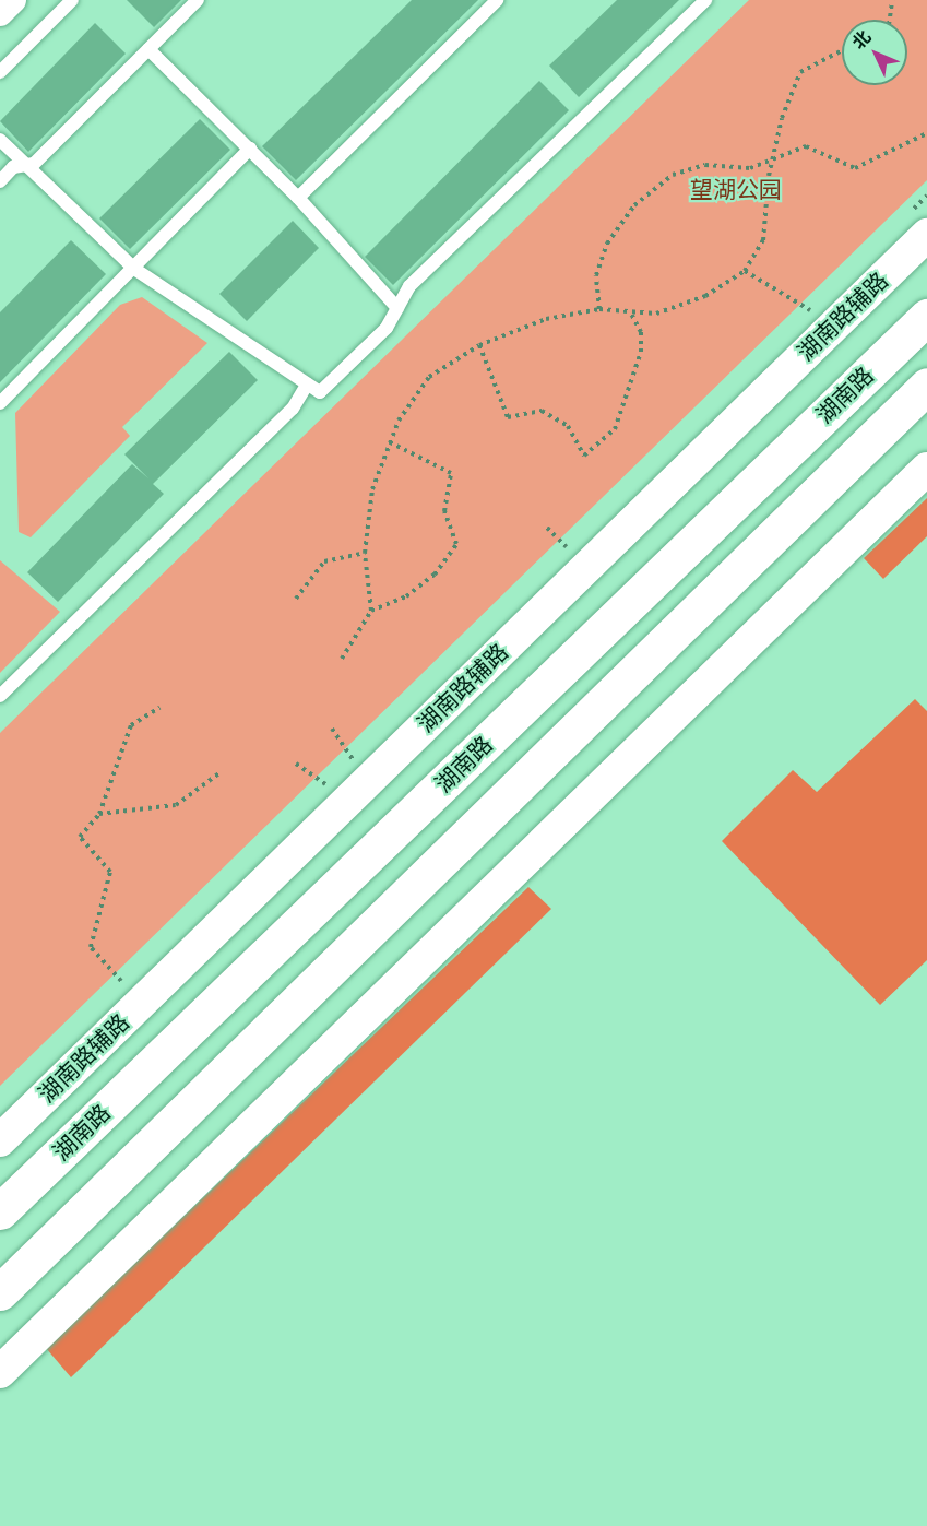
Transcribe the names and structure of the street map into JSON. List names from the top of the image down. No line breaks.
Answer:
{"streets":{"main road":["湖南路"],"street":["湖南路辅路"]},"parks":["望湖公园"],"north":"top left"}
